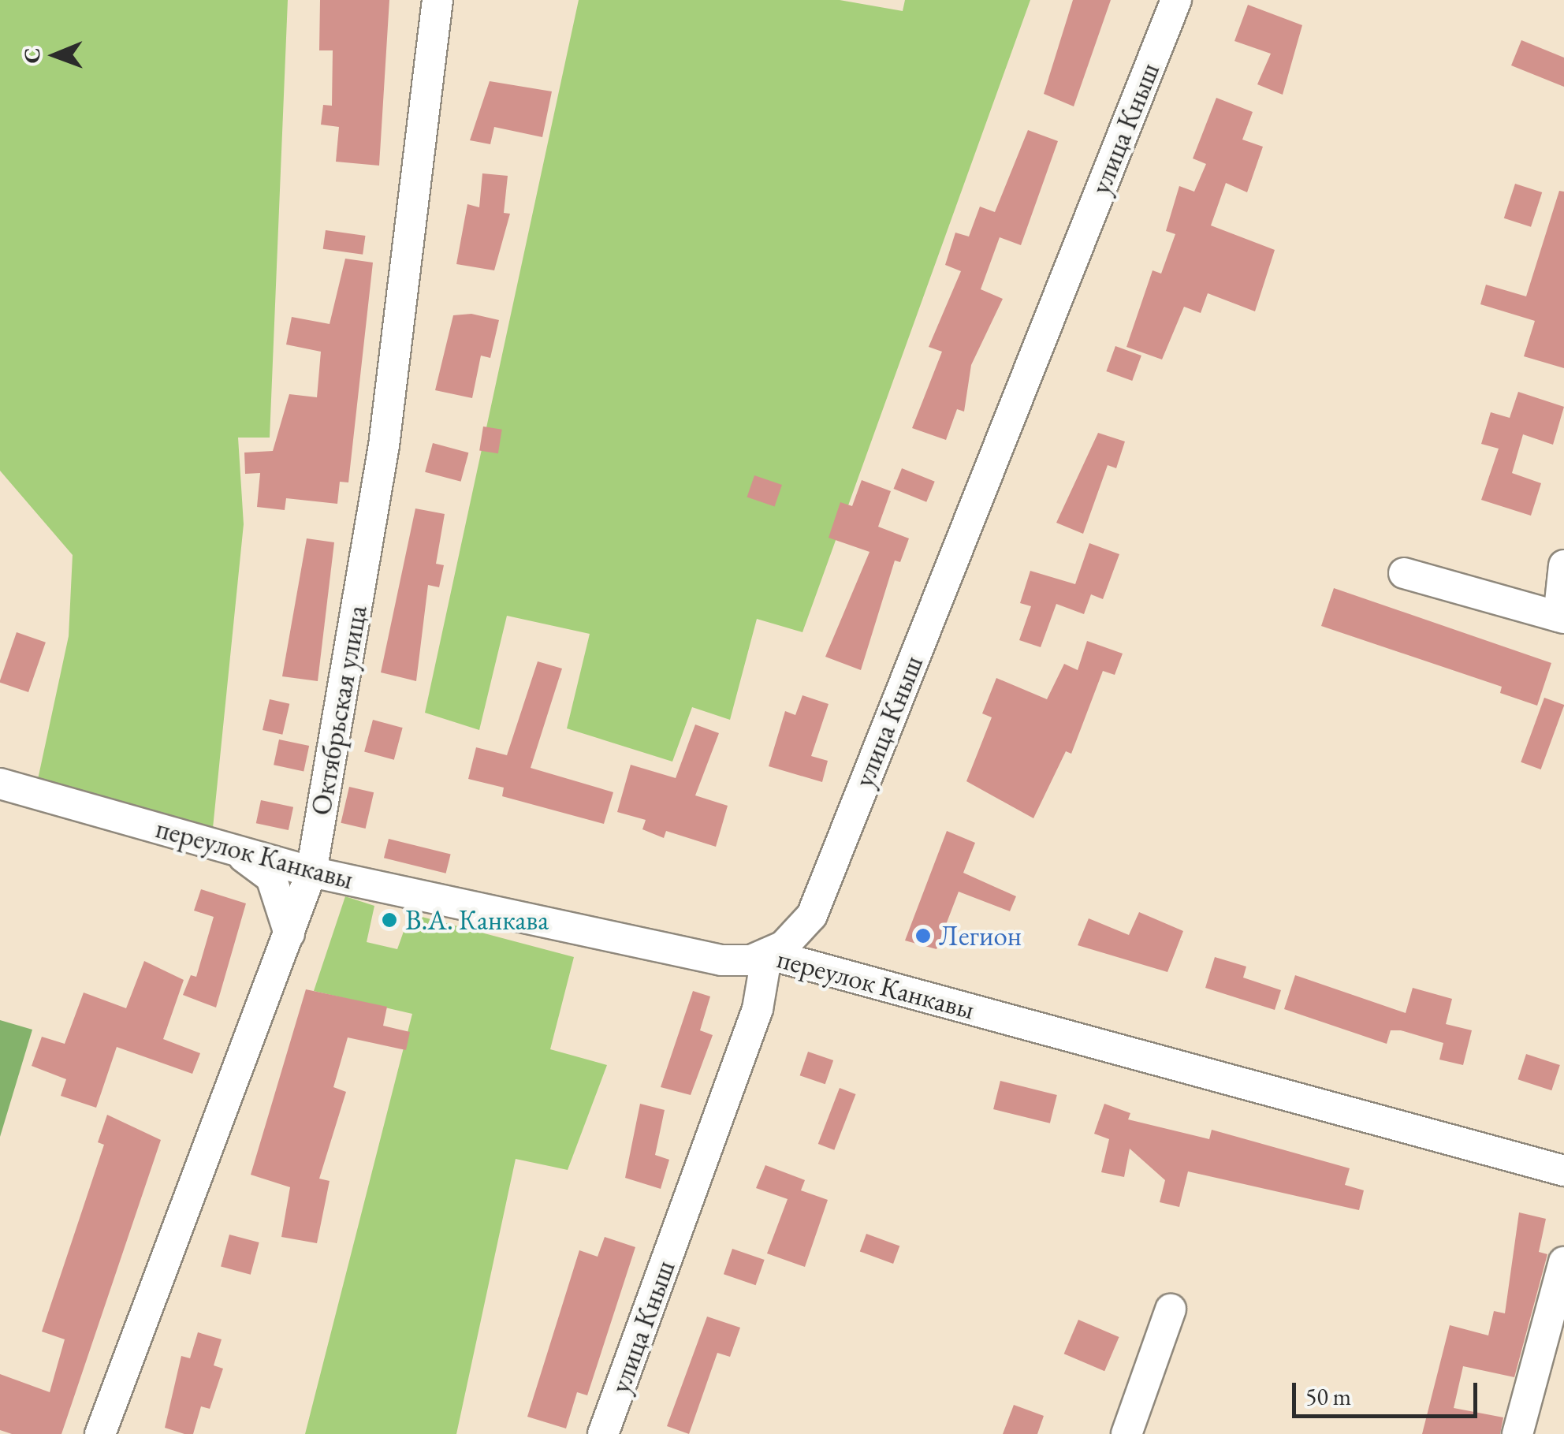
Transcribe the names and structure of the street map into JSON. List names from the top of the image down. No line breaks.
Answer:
{"streets":{"street":["улица Кныш","Октябрьская улица","переулок Канкавы"]},"crossings":[["улица Кныш","переулок Канкавы"],["Октябрьская улица","переулок Канкавы"]],"places":["В.А. Канкава","Легион"],"scale_bar":"50 m","north":"left"}
